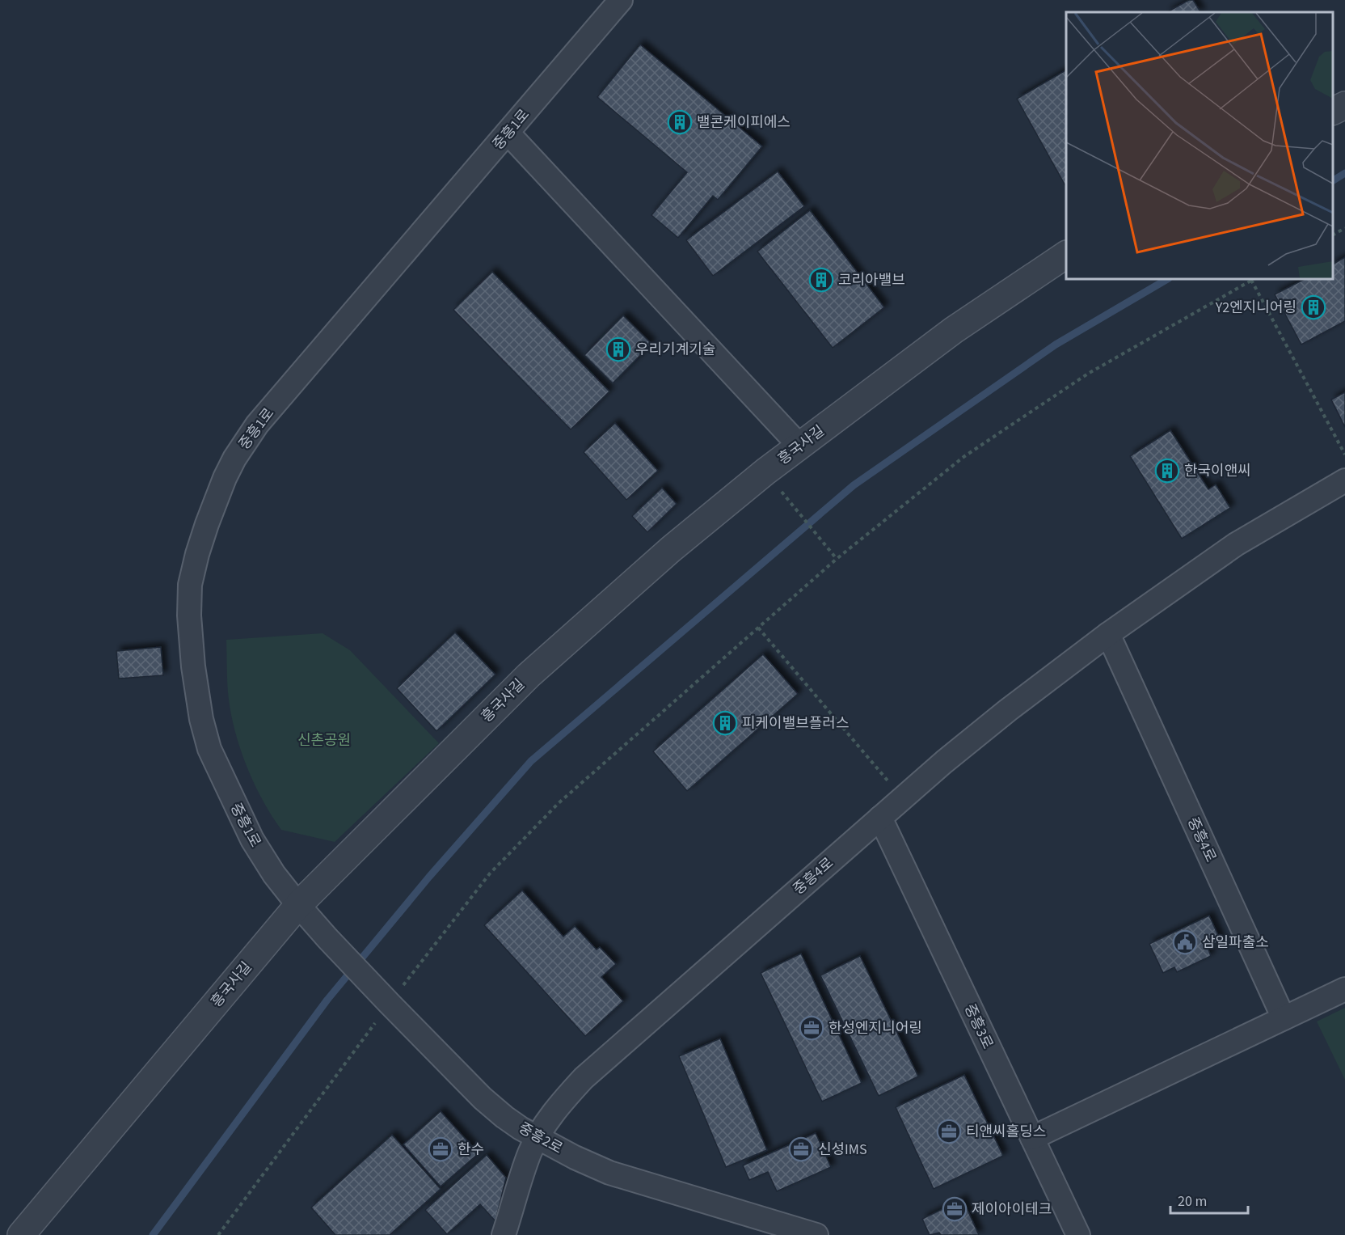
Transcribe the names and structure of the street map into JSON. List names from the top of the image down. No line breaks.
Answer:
{"streets":{"street":["중흥1로","흥국사길","중흥4로","중흥3로","중흥2로"]},"crossings":[["중흥1로","흥국사길"],["중흥1로","중흥2로"],["중흥4로","중흥3로"],["중흥4로","중흥2로"]],"parks":["신촌공원"],"places":{"building":["밸콘케이피에스","코리아밸브","Y2엔지니어링","우리기계기술","한국이앤씨","피케이밸브플러스"],"public building":["삼일파출소"],"office":["한성엔지니어링","티앤씨홀딩스","한수","신성IMS","제이아이테크"]},"scale_bar":"20 m"}
